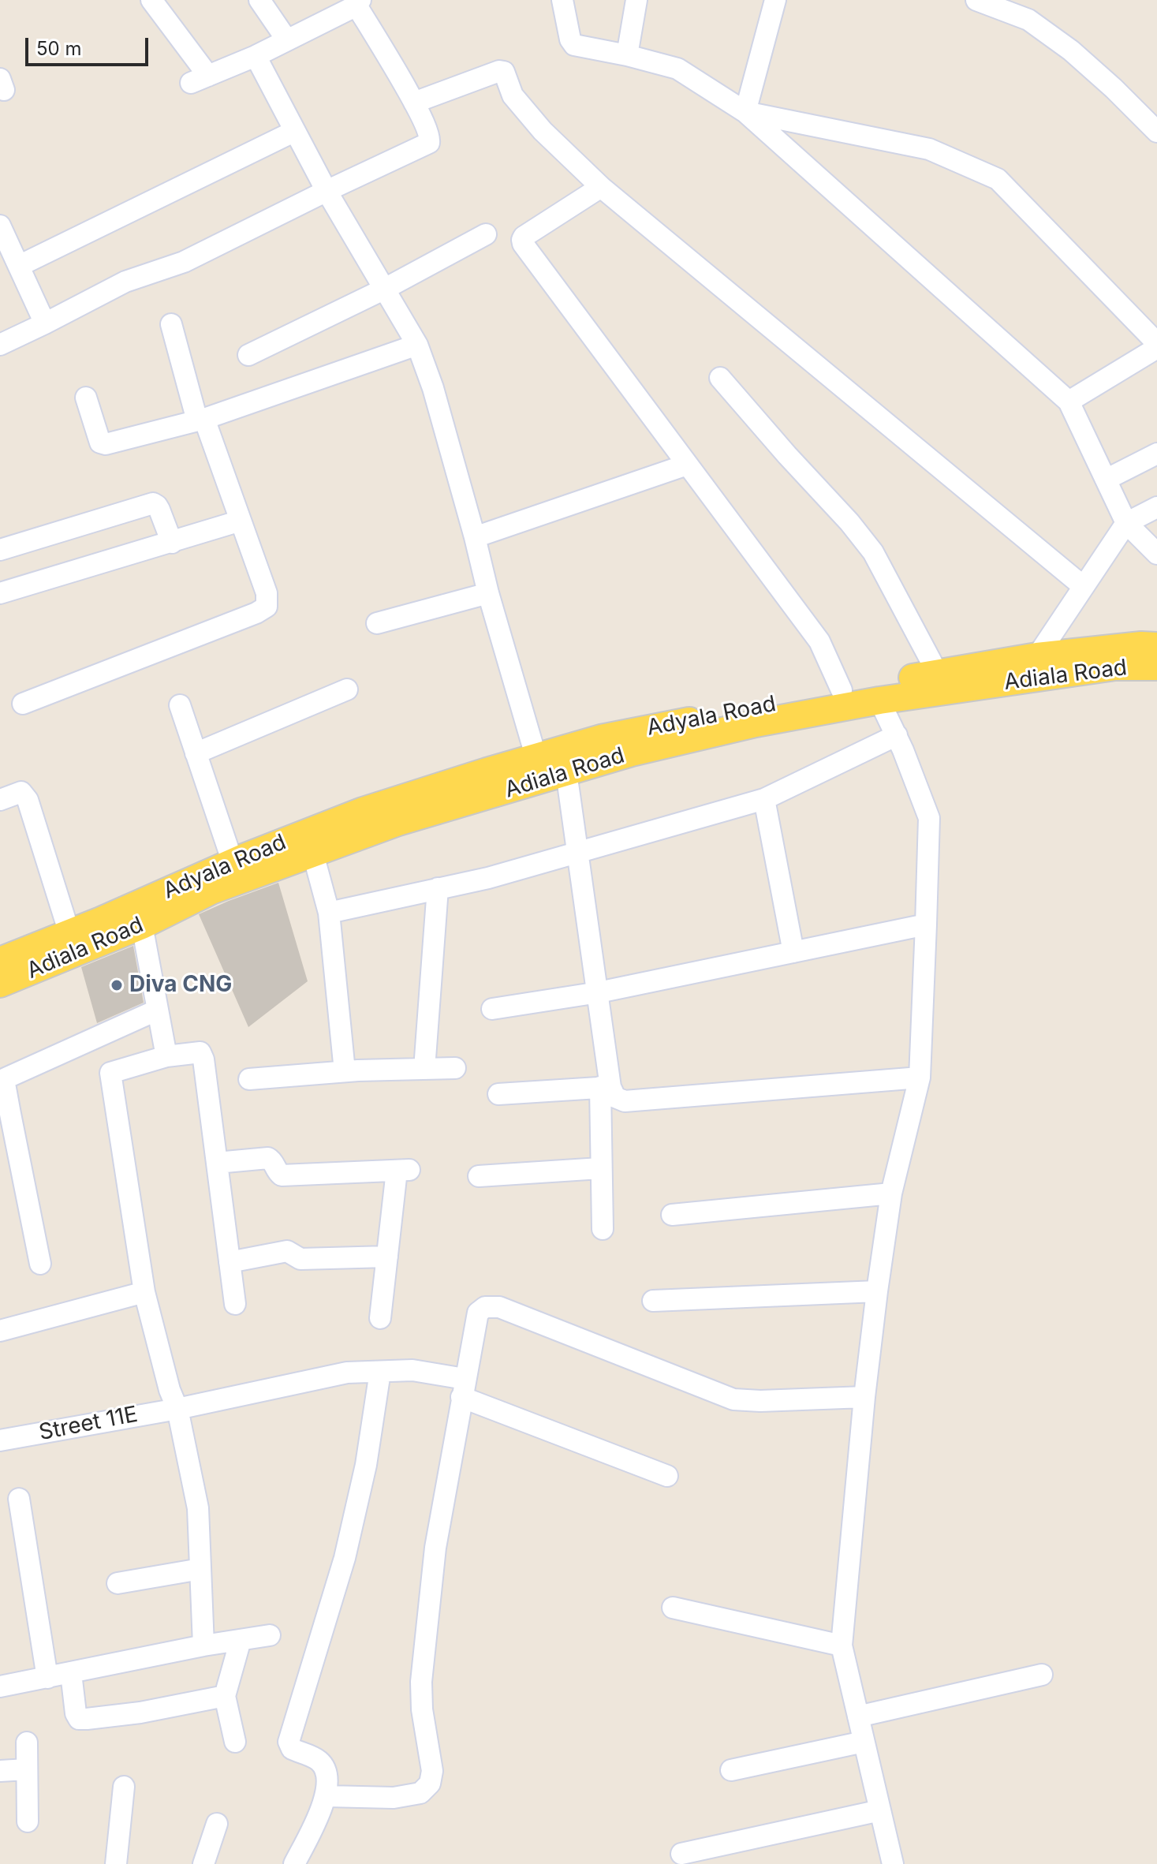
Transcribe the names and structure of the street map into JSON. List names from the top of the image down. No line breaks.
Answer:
{"streets":{"main road":["Adiala Road","Adyala Road"],"street":["Street 11E"]},"places":["Diva CNG"],"scale_bar":"50 m"}
